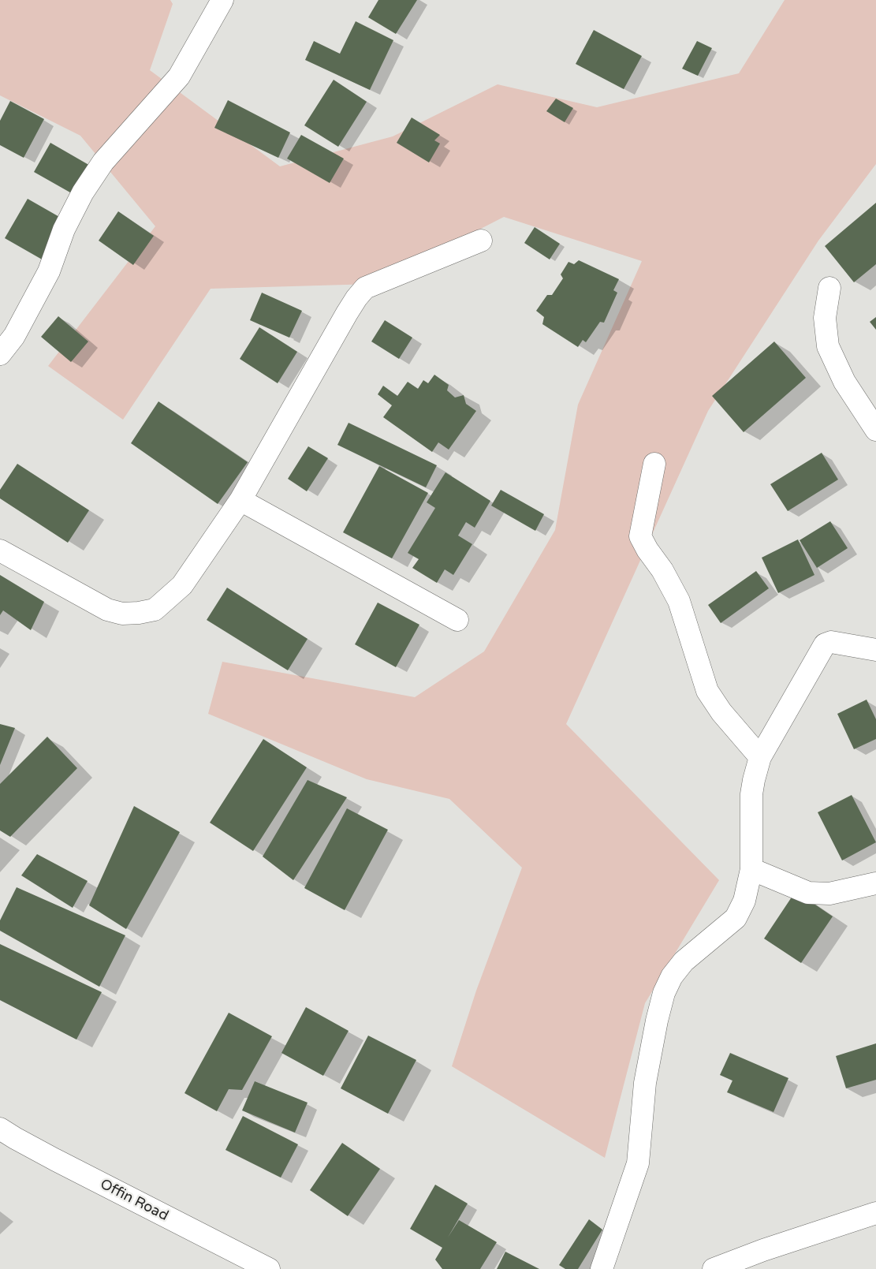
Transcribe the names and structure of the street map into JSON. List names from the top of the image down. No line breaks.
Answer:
{"streets":{"street":["Offin Road"]}}
